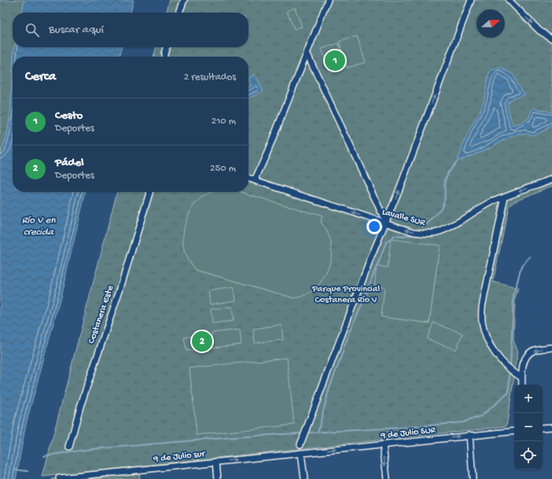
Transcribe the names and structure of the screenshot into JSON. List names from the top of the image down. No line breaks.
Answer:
{"streets":{"street":["Lavalle SUR","Costanera Este","9 de Julio SUR","9 de Julio sur"]},"crossings":[["9 de Julio SUR","9 de Julio sur"]],"one_way":["Lavalle SUR","9 de Julio SUR","9 de Julio sur"],"water":["Río V en crecida"],"parks":["Parque Provincial Costanera Río V"],"north":"right","page":{"search":"Buscar aquí","pins":["1","2"],"heading":["Cerca","2 resultados"],"list":[{"mark":"1","name":"Cesto","note":"Deportes","value":"210 m"},{"mark":"2","name":"Pádel","note":"Deportes","value":"250 m"}],"map_buttons":["+","−"]}}
